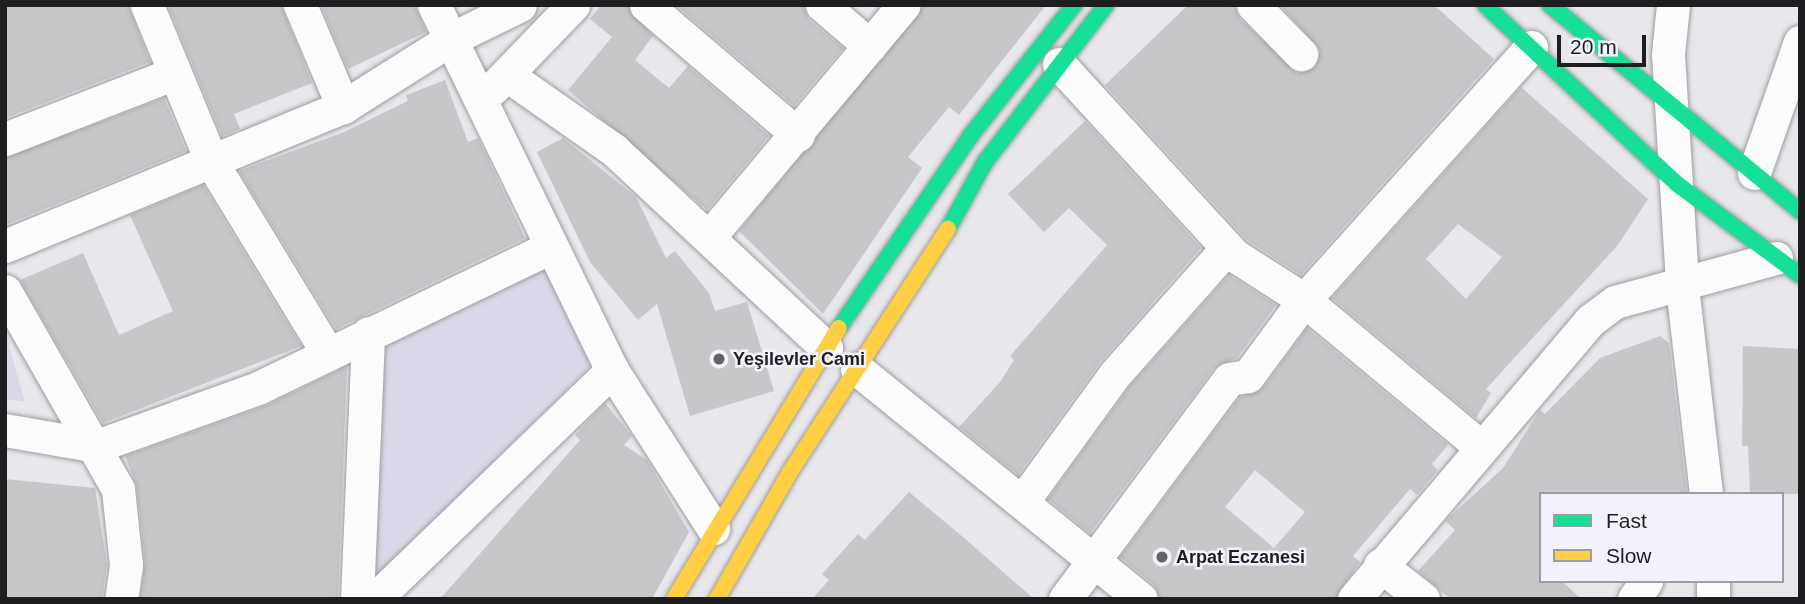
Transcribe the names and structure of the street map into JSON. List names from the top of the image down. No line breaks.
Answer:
{"places":["Yeşilevler Cami","Arpat Eczanesi"],"legend":["Fast","Slow"],"scale_bar":"20 m"}
